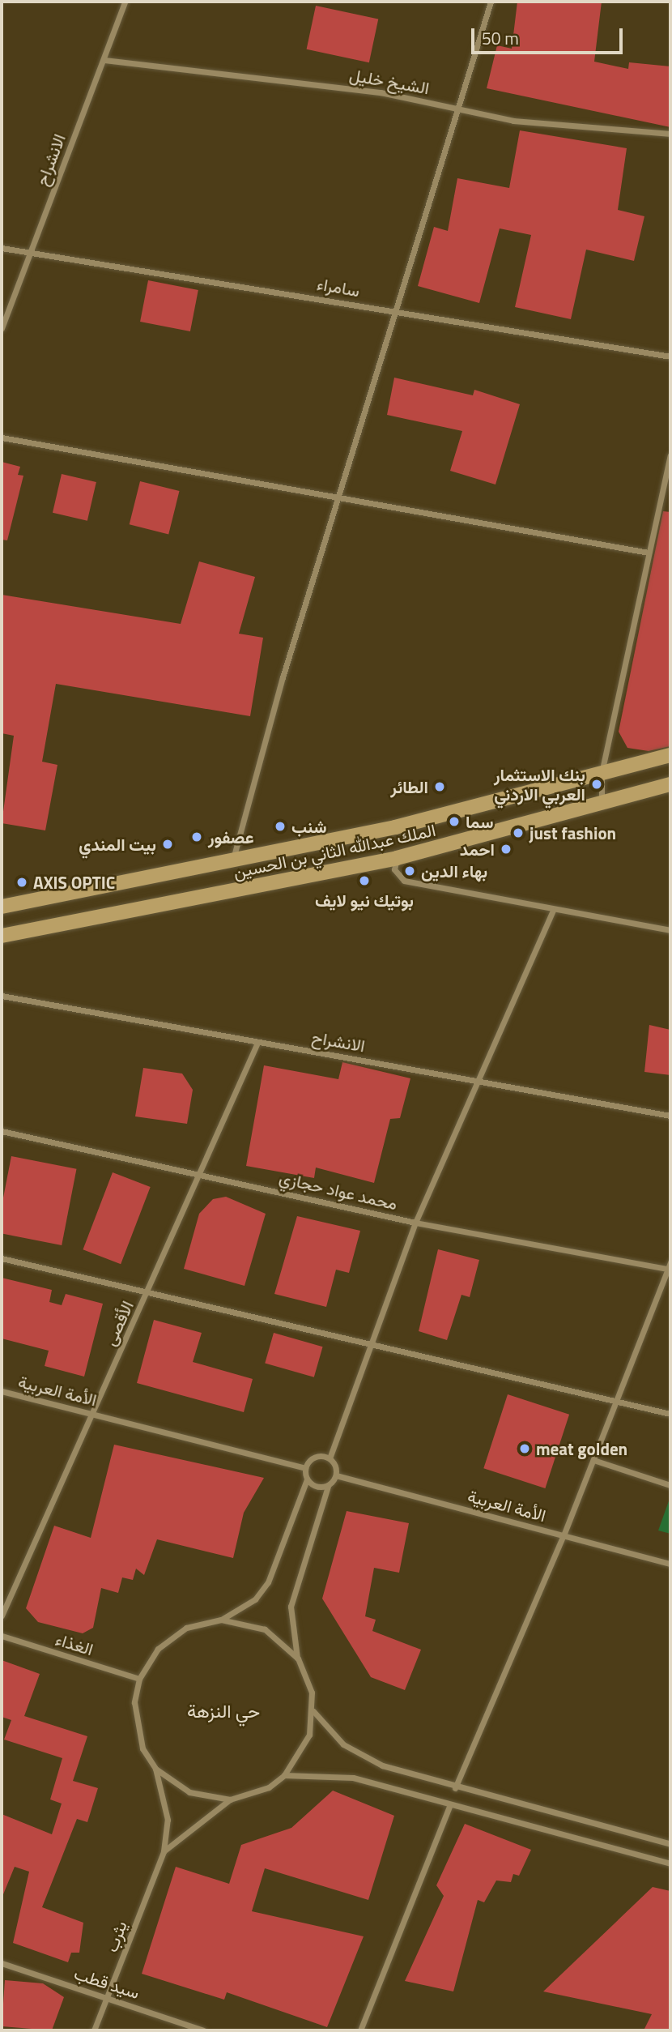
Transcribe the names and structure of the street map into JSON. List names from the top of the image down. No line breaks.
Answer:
{"streets":{"main road":["الملك عبدالله الثاني بن الحسين"],"street":["الشيخ خليل","الانشراح","سامراء","محمد عواد حجازي","الأقصى","الأمة العربية","الغذاء","يثرب","سيد قطب"]},"crossings":[["الشيخ خليل","الانشراح"],["الانشراح","سامراء"],["الانشراح","الأقصى"],["محمد عواد حجازي","الأقصى"],["الأقصى","الأمة العربية"],["الغذاء","يثرب"],["يثرب","سيد قطب"]],"districts":["حي النزهة"],"places":["بنك الاستثمار العربي الاردني","الطائر","سما","شنب","just fashion","عصفور","بيت المندي","احمد","بهاء الدين","بوتيك نيو لايف","AXIS OPTIC","meat golden"],"scale_bar":"50 m"}
